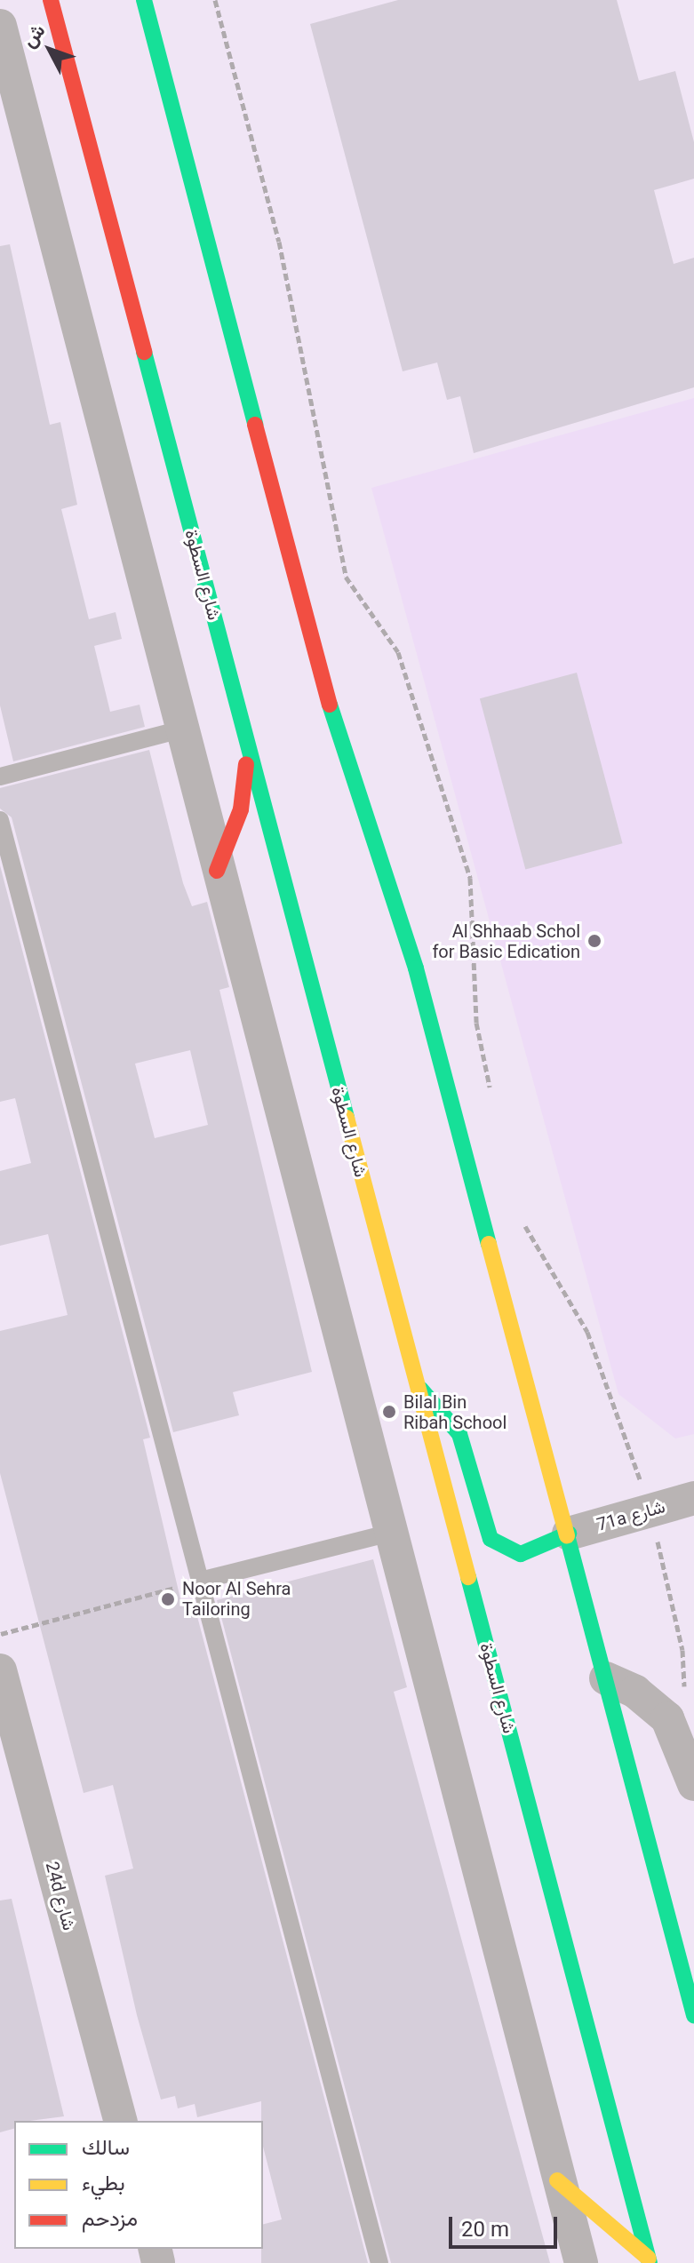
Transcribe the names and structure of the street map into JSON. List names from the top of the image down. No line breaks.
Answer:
{"streets":{"main road":["شارع السطوة"],"street":["71a شارع","24d شارع"]},"places":["Al Shhaab Schol for Basic Edication","Bilal Bin Ribah School","Noor Al Sehra Tailoring"],"legend":["سالك","بطيء","مزدحم"],"scale_bar":"20 m","north":"top left"}
